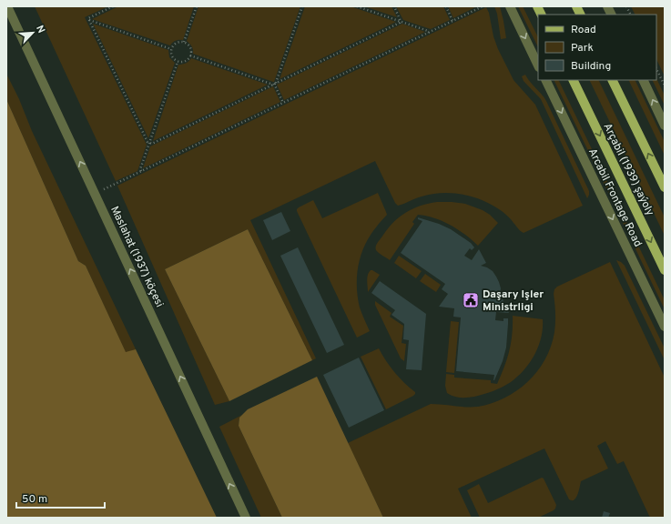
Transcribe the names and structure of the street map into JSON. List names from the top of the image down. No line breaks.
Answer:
{"streets":{"main road":["Arçabil (1939) şaýoly"],"street":["Arcabil Frontage Road","Maslahat (1937) köçesi"]},"one_way":["Arcabil Frontage Road","Maslahat (1937) köçesi"],"places":{"public building":["Daşary Işler Ministrligi"]},"legend":["Road","Park","Building"],"scale_bar":"50 m","north":"top right"}
